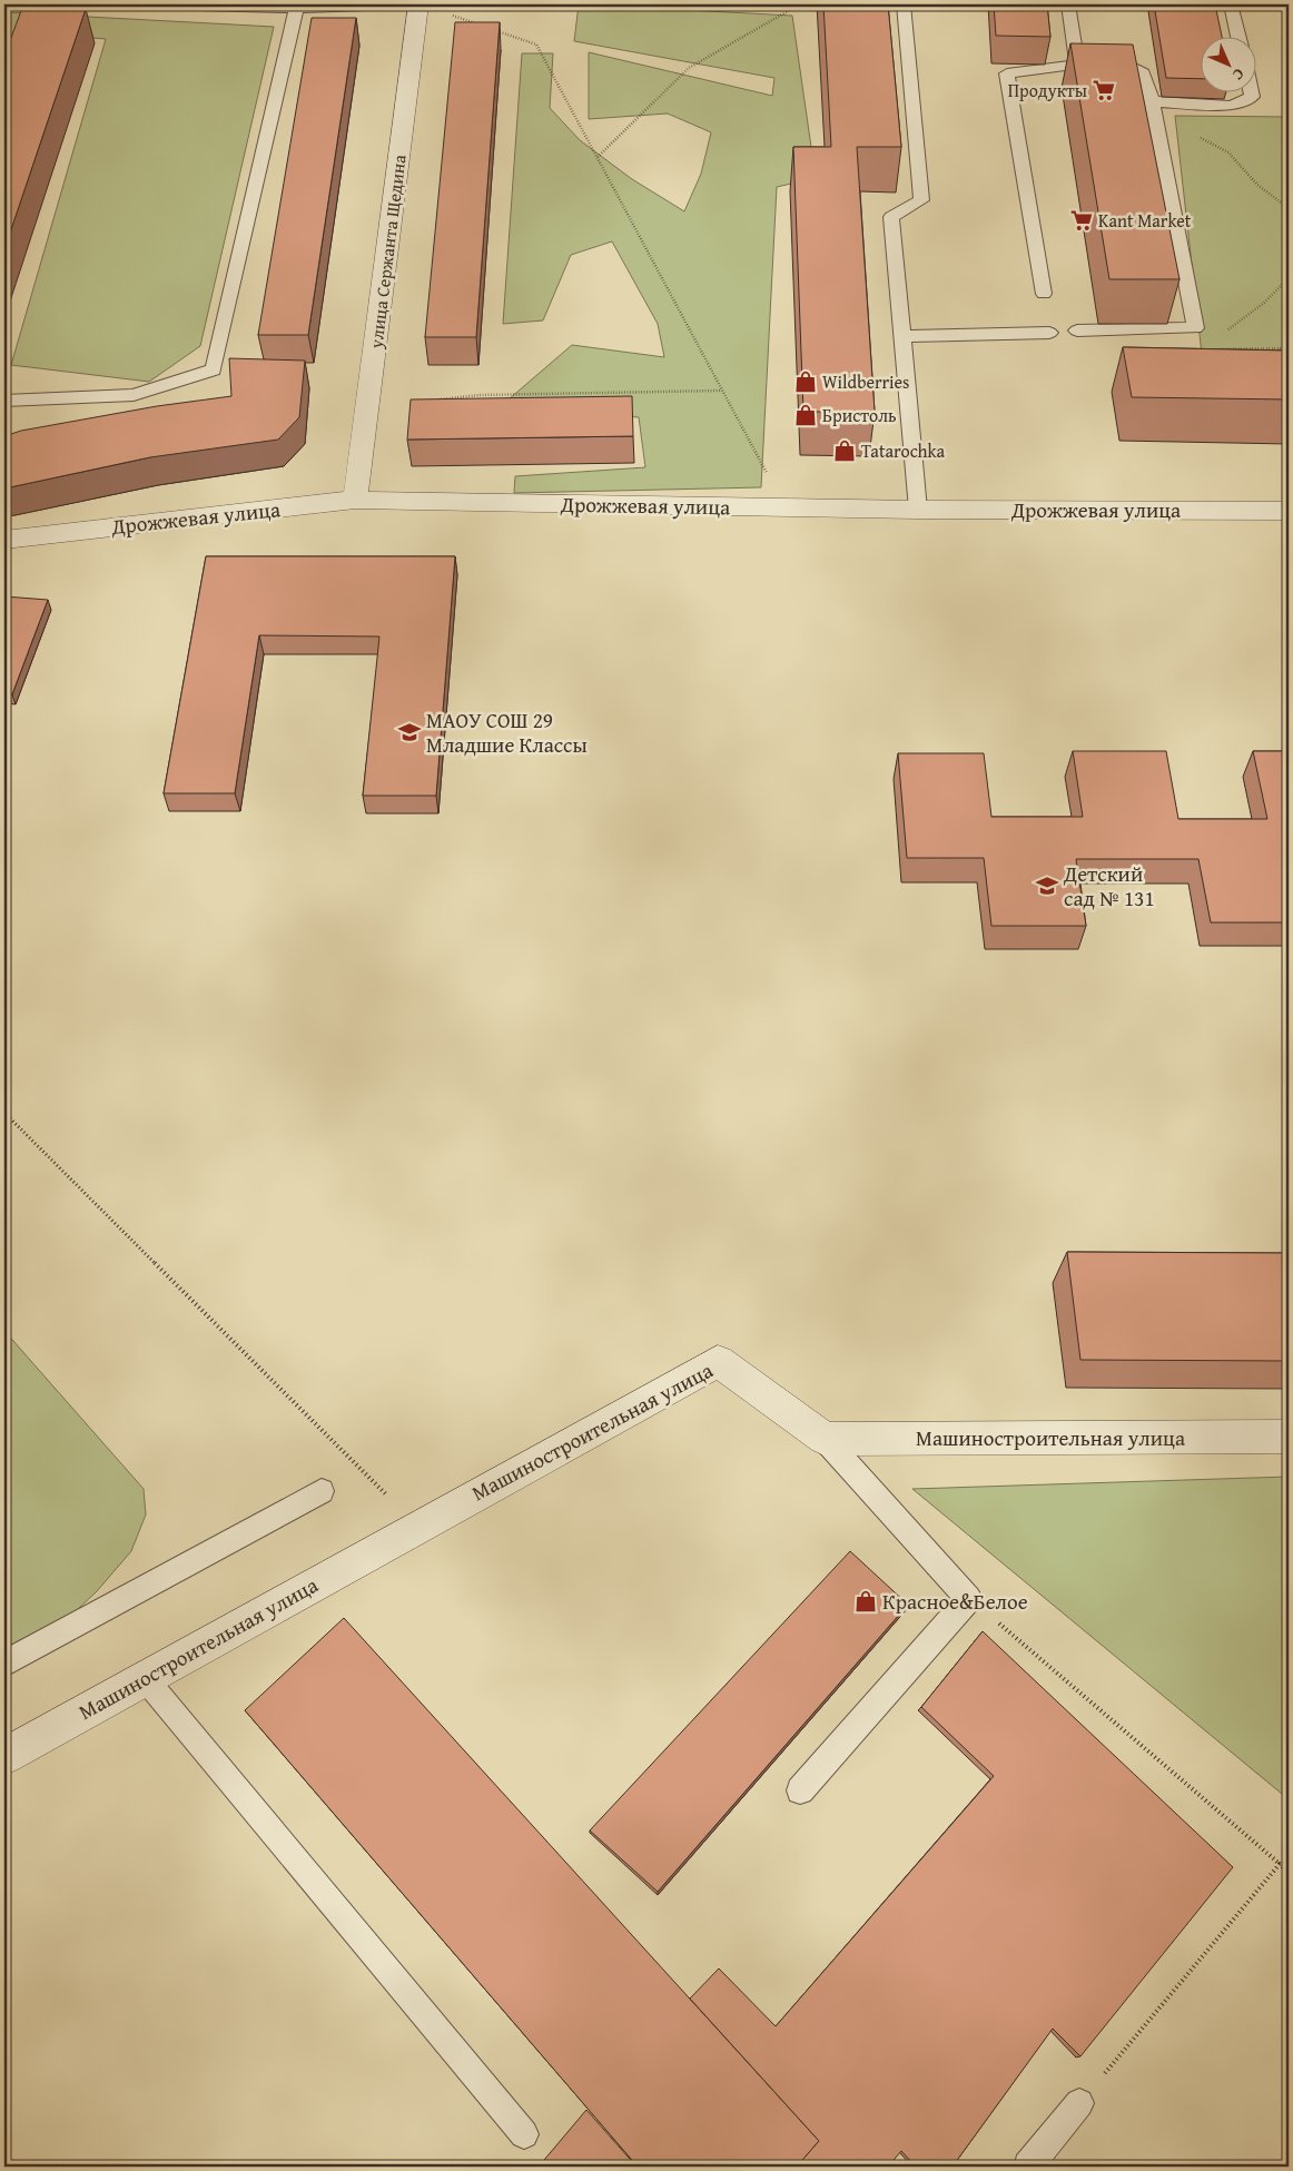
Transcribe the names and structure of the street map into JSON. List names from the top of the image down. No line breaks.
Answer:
{"streets":{"street":["улица Сержанта Щедина","Дрожжевая улица","Машиностроительная улица"]},"crossings":[["улица Сержанта Щедина","Дрожжевая улица"]],"places":{"supermarket":["Продукты","Kant Market"],"shop":["Wildberries","Бристоль","Tatarochka","Красное&Белое"],"school or university":["МАОУ СОШ 29 Младшие Классы","Детский сад № 131"]},"north":"bottom right"}
